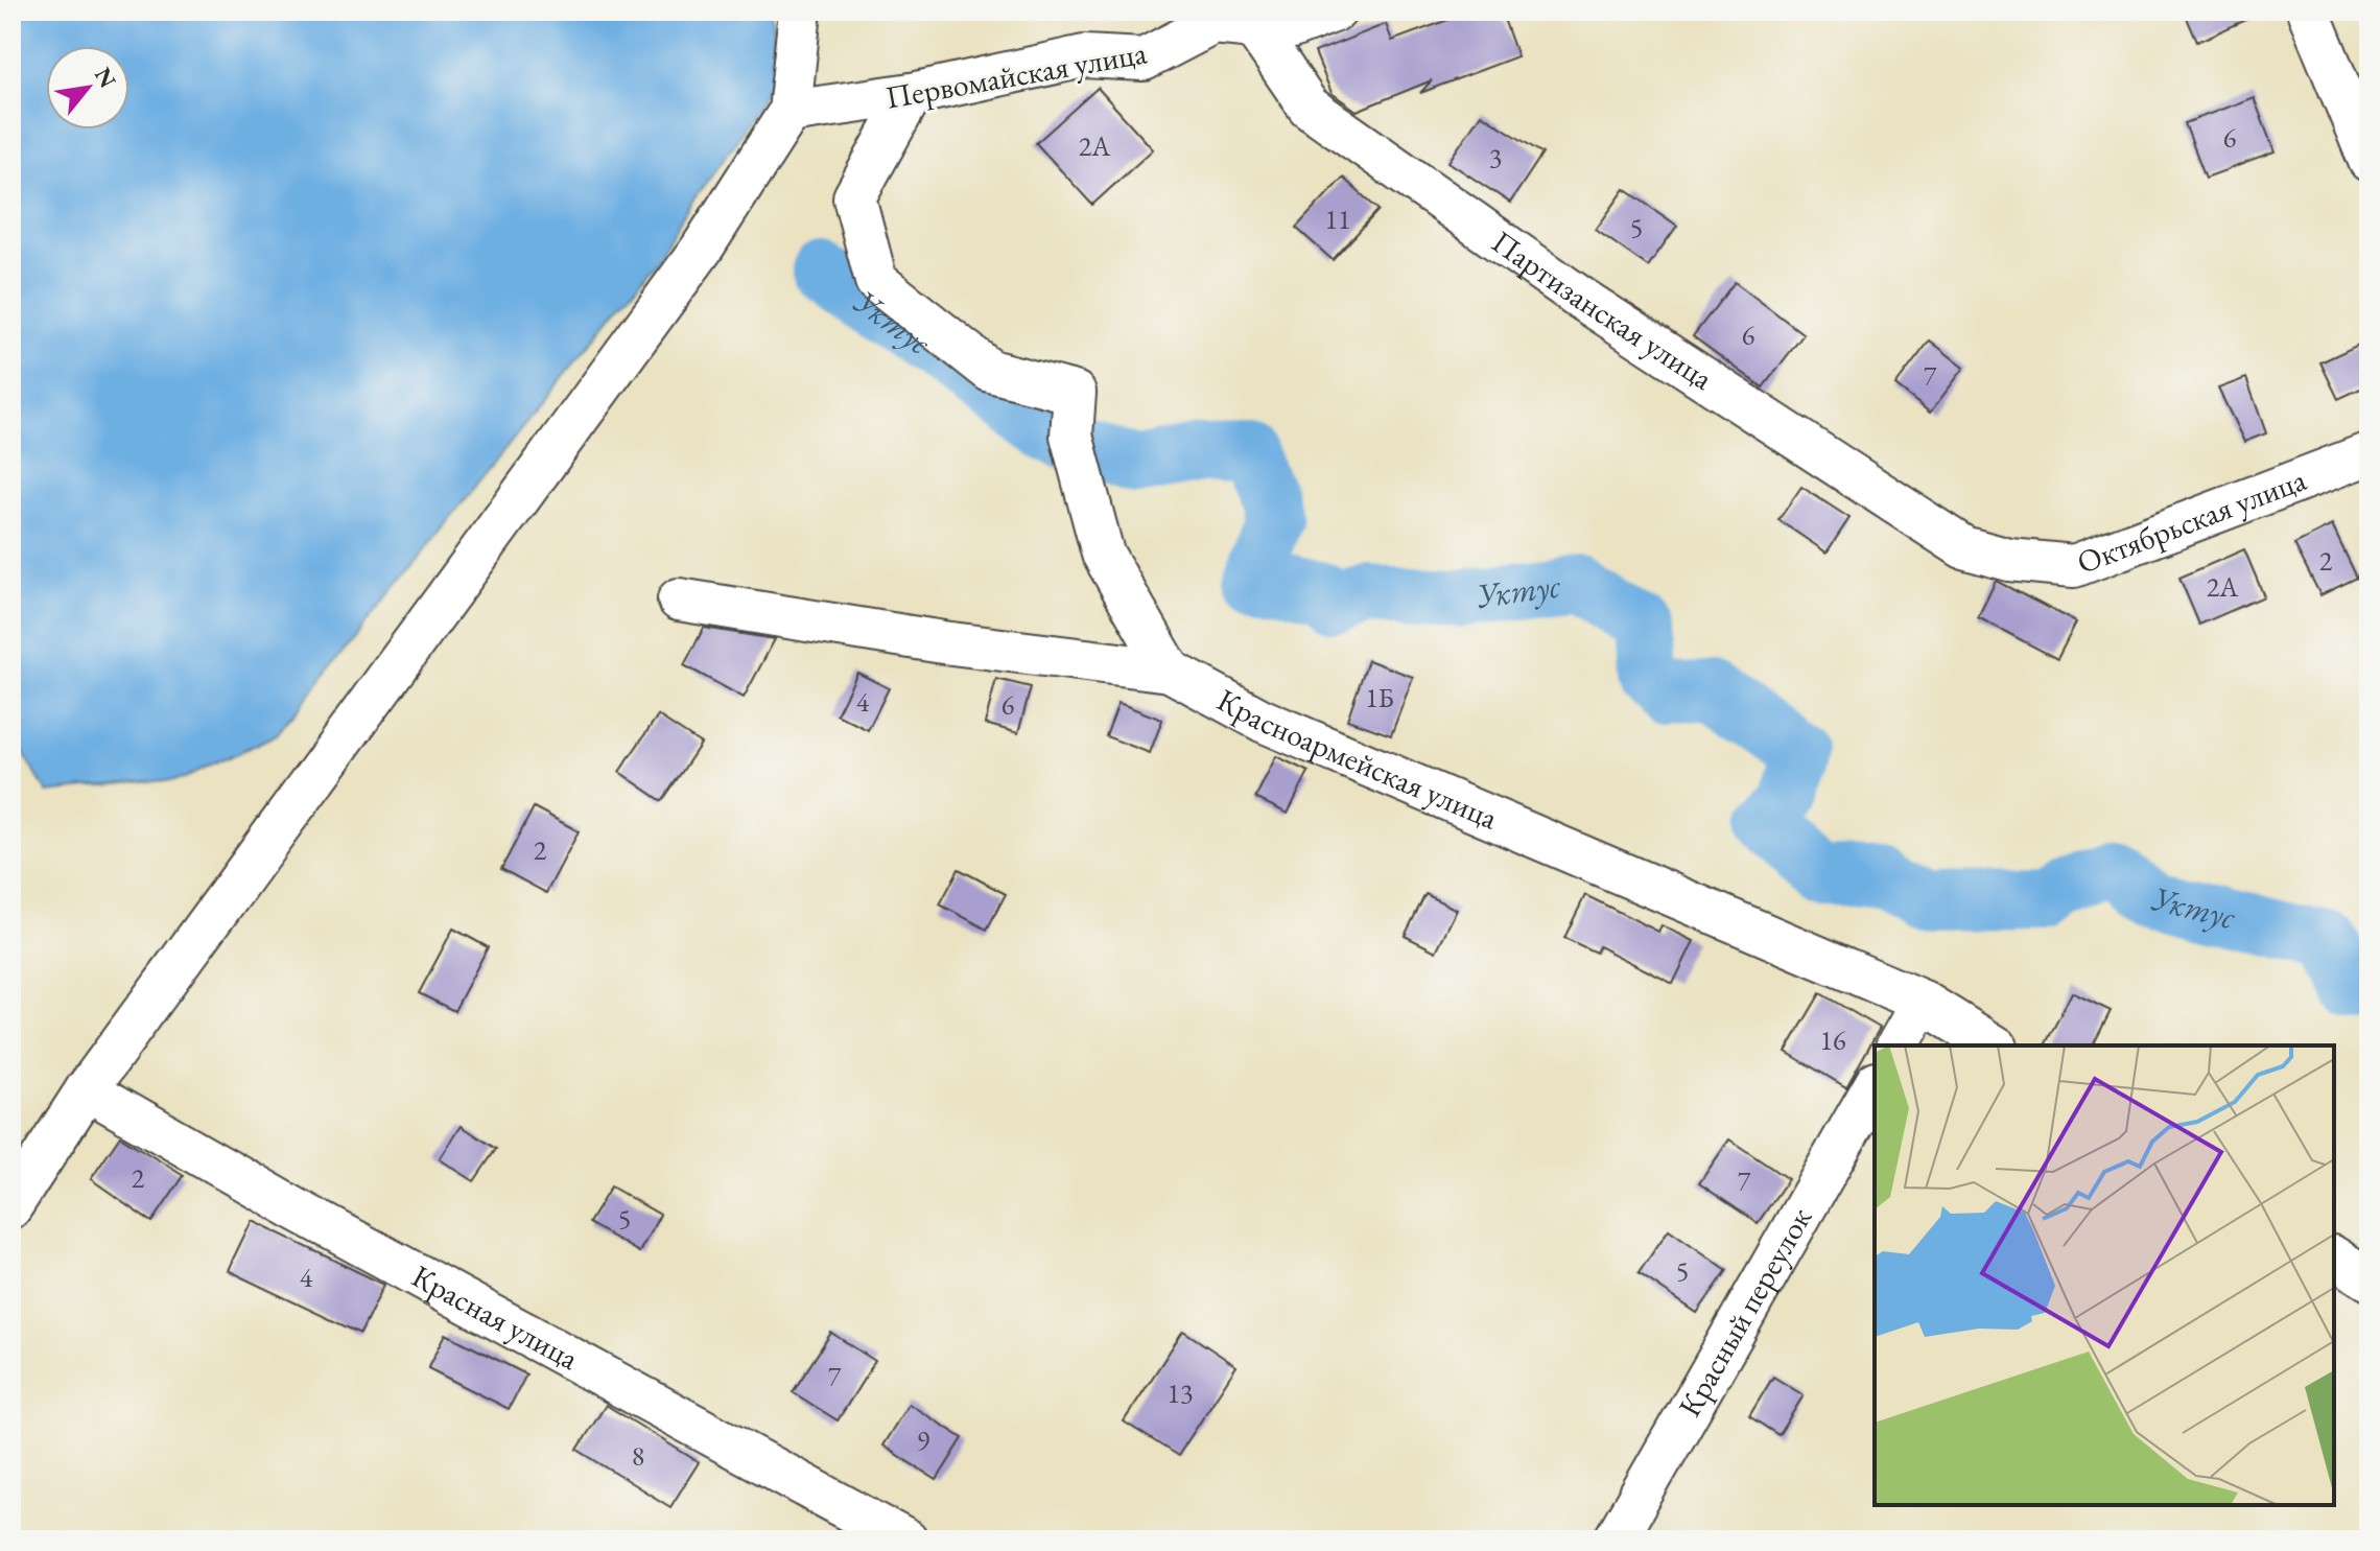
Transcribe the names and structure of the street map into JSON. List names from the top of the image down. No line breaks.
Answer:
{"streets":{"street":["Первомайская улица","Партизанская улица","Октябрьская улица","Красноармейская улица","Красный переулок","Красная улица"]},"crossings":[["Первомайская улица","Партизанская улица"],["Партизанская улица","Октябрьская улица"]],"water":["Уктус"],"house_numbers":["6","2А","3","11","5","6","7","2","2А","1Б","4","6","2","16","2","7","5","5","4","7","13","9","8"],"north":"top right"}
